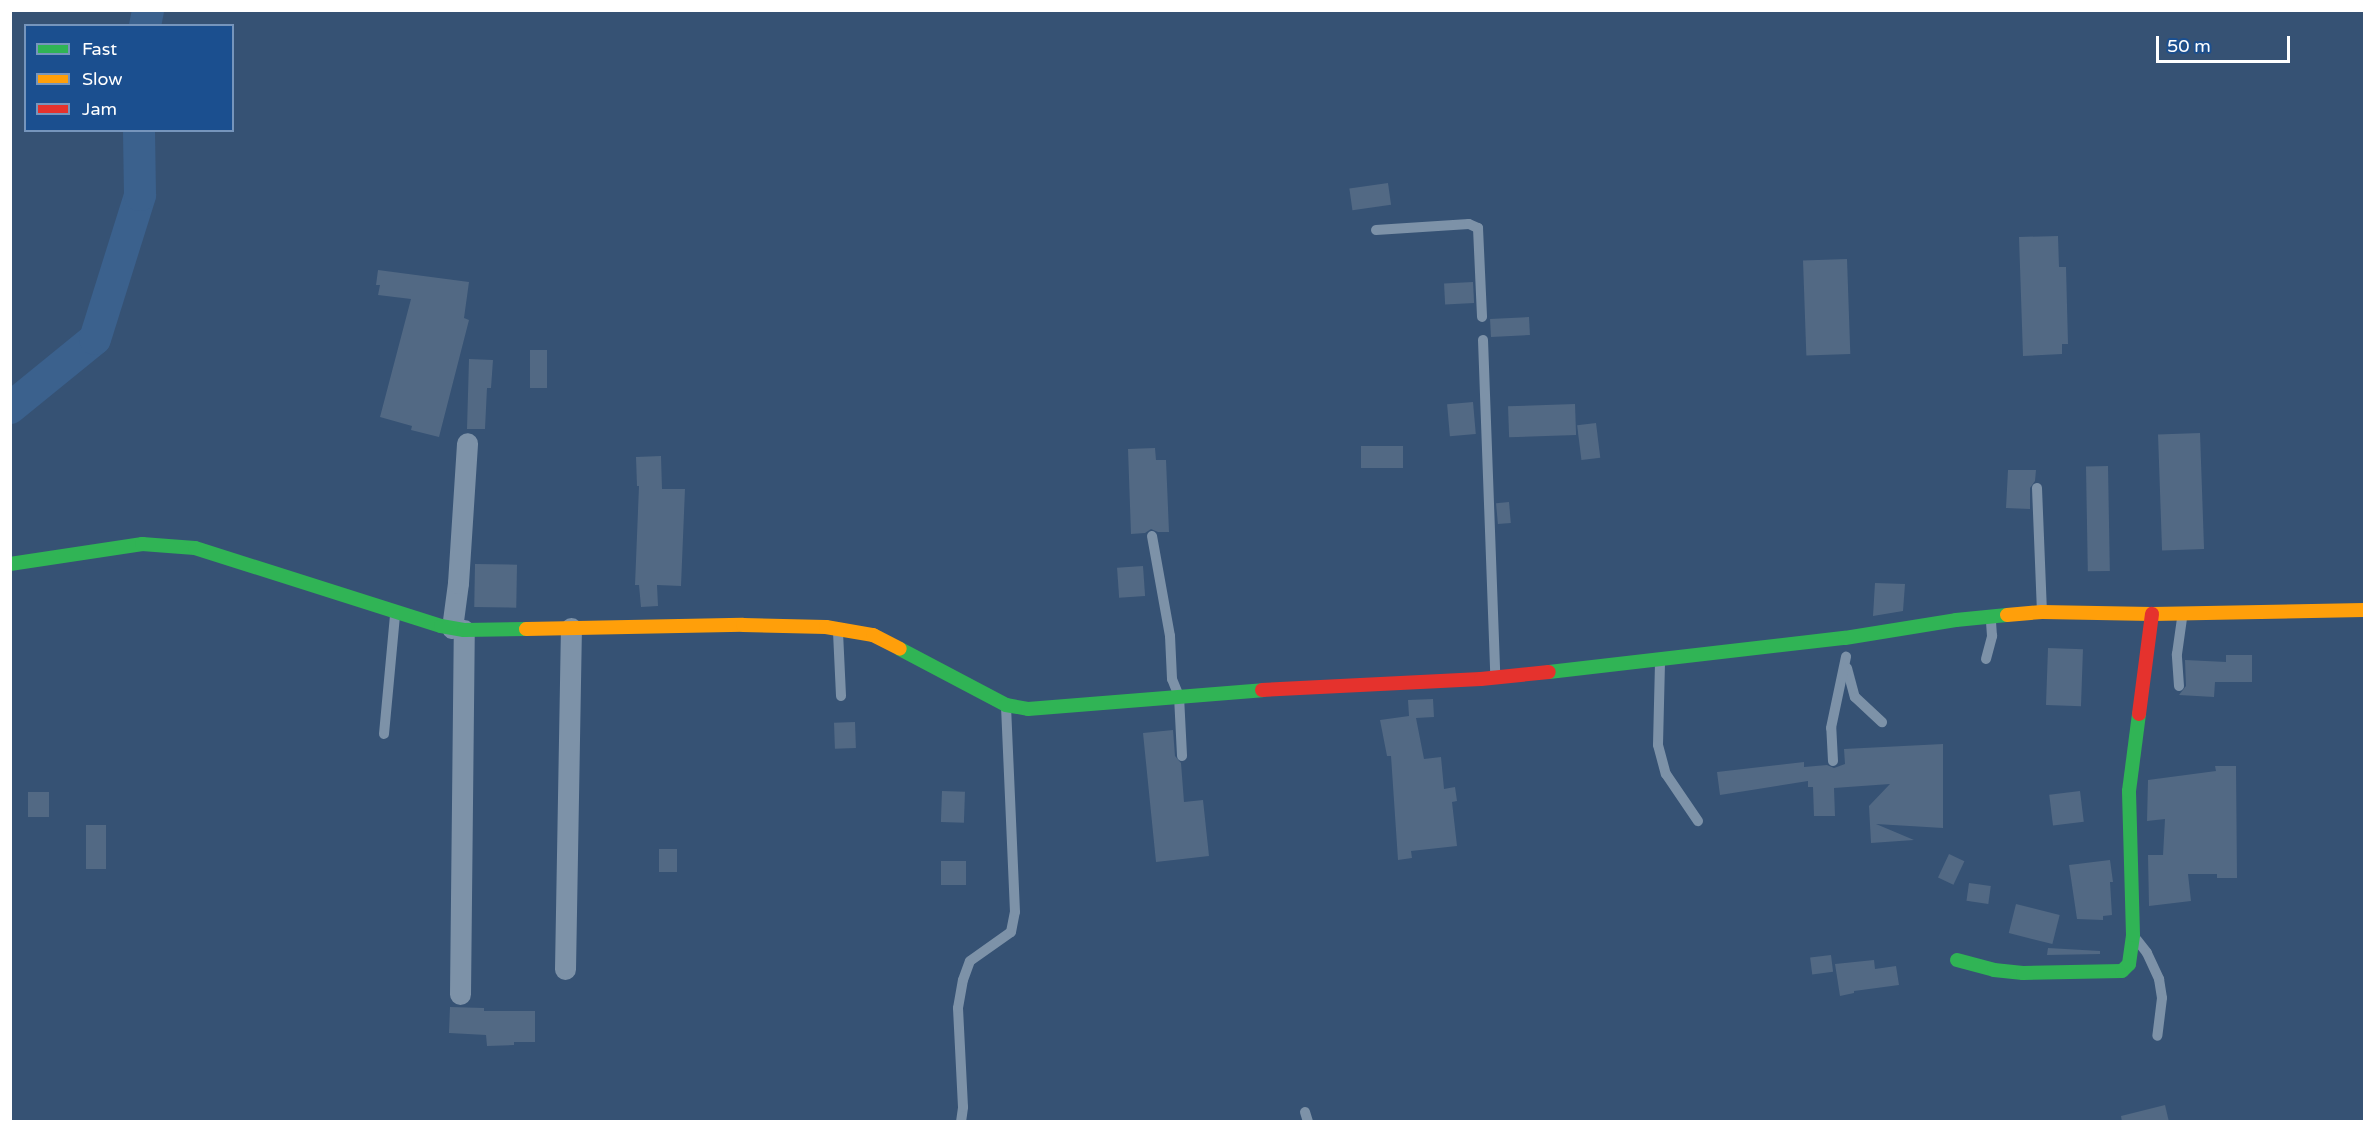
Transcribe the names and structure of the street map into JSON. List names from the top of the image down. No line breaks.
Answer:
{"legend":["Fast","Slow","Jam"],"scale_bar":"50 m"}
